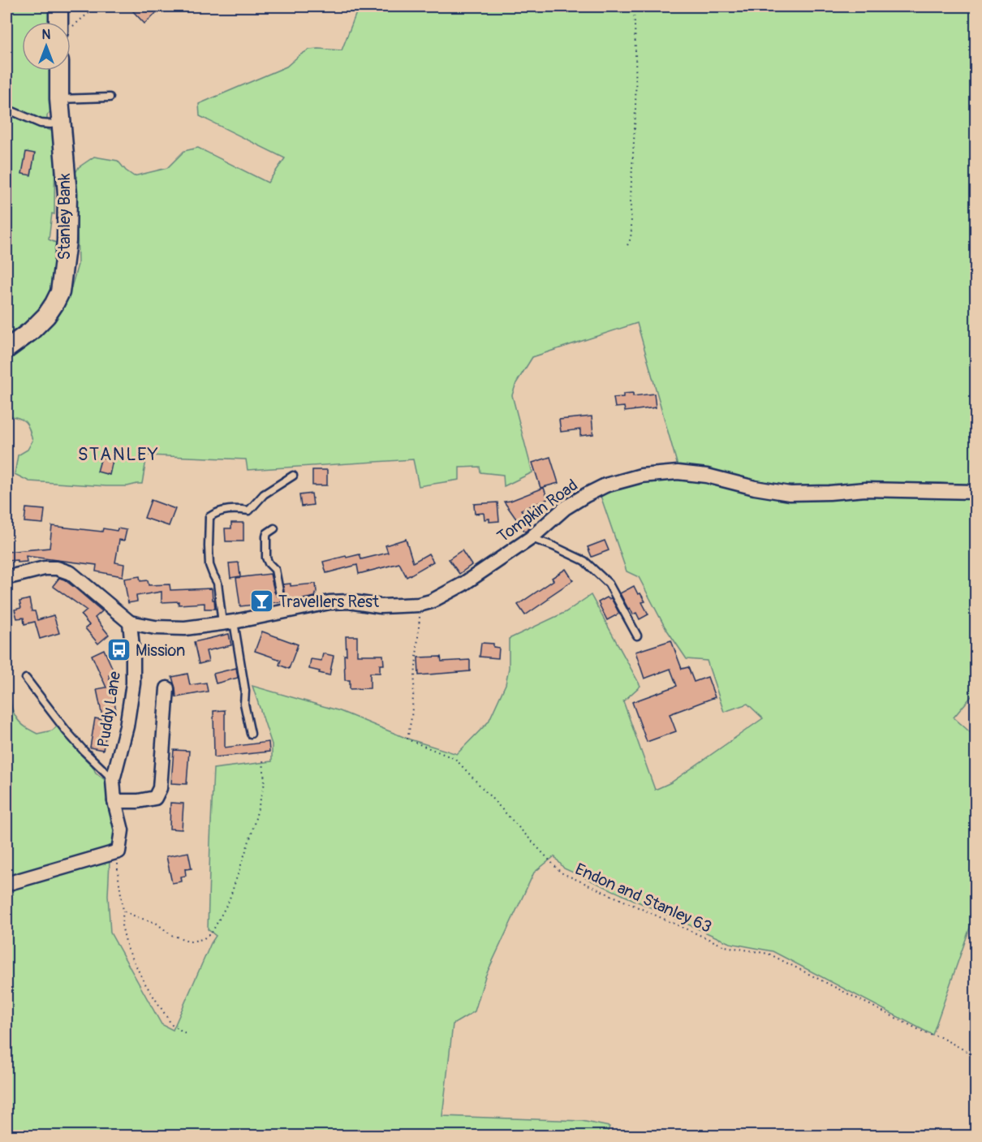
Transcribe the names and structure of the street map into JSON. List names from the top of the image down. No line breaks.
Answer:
{"streets":{"street":["Stanley Bank","Tompkin Road","Puddy Lane"],"path":["Endon and Stanley 63"]},"crossings":[["Tompkin Road","Puddy Lane"],["Tompkin Road","Endon and Stanley 63"]],"districts":["STANLEY"],"places":{"bar":["Travellers Rest"],"bus stop":["Mission"]},"north":"top"}
